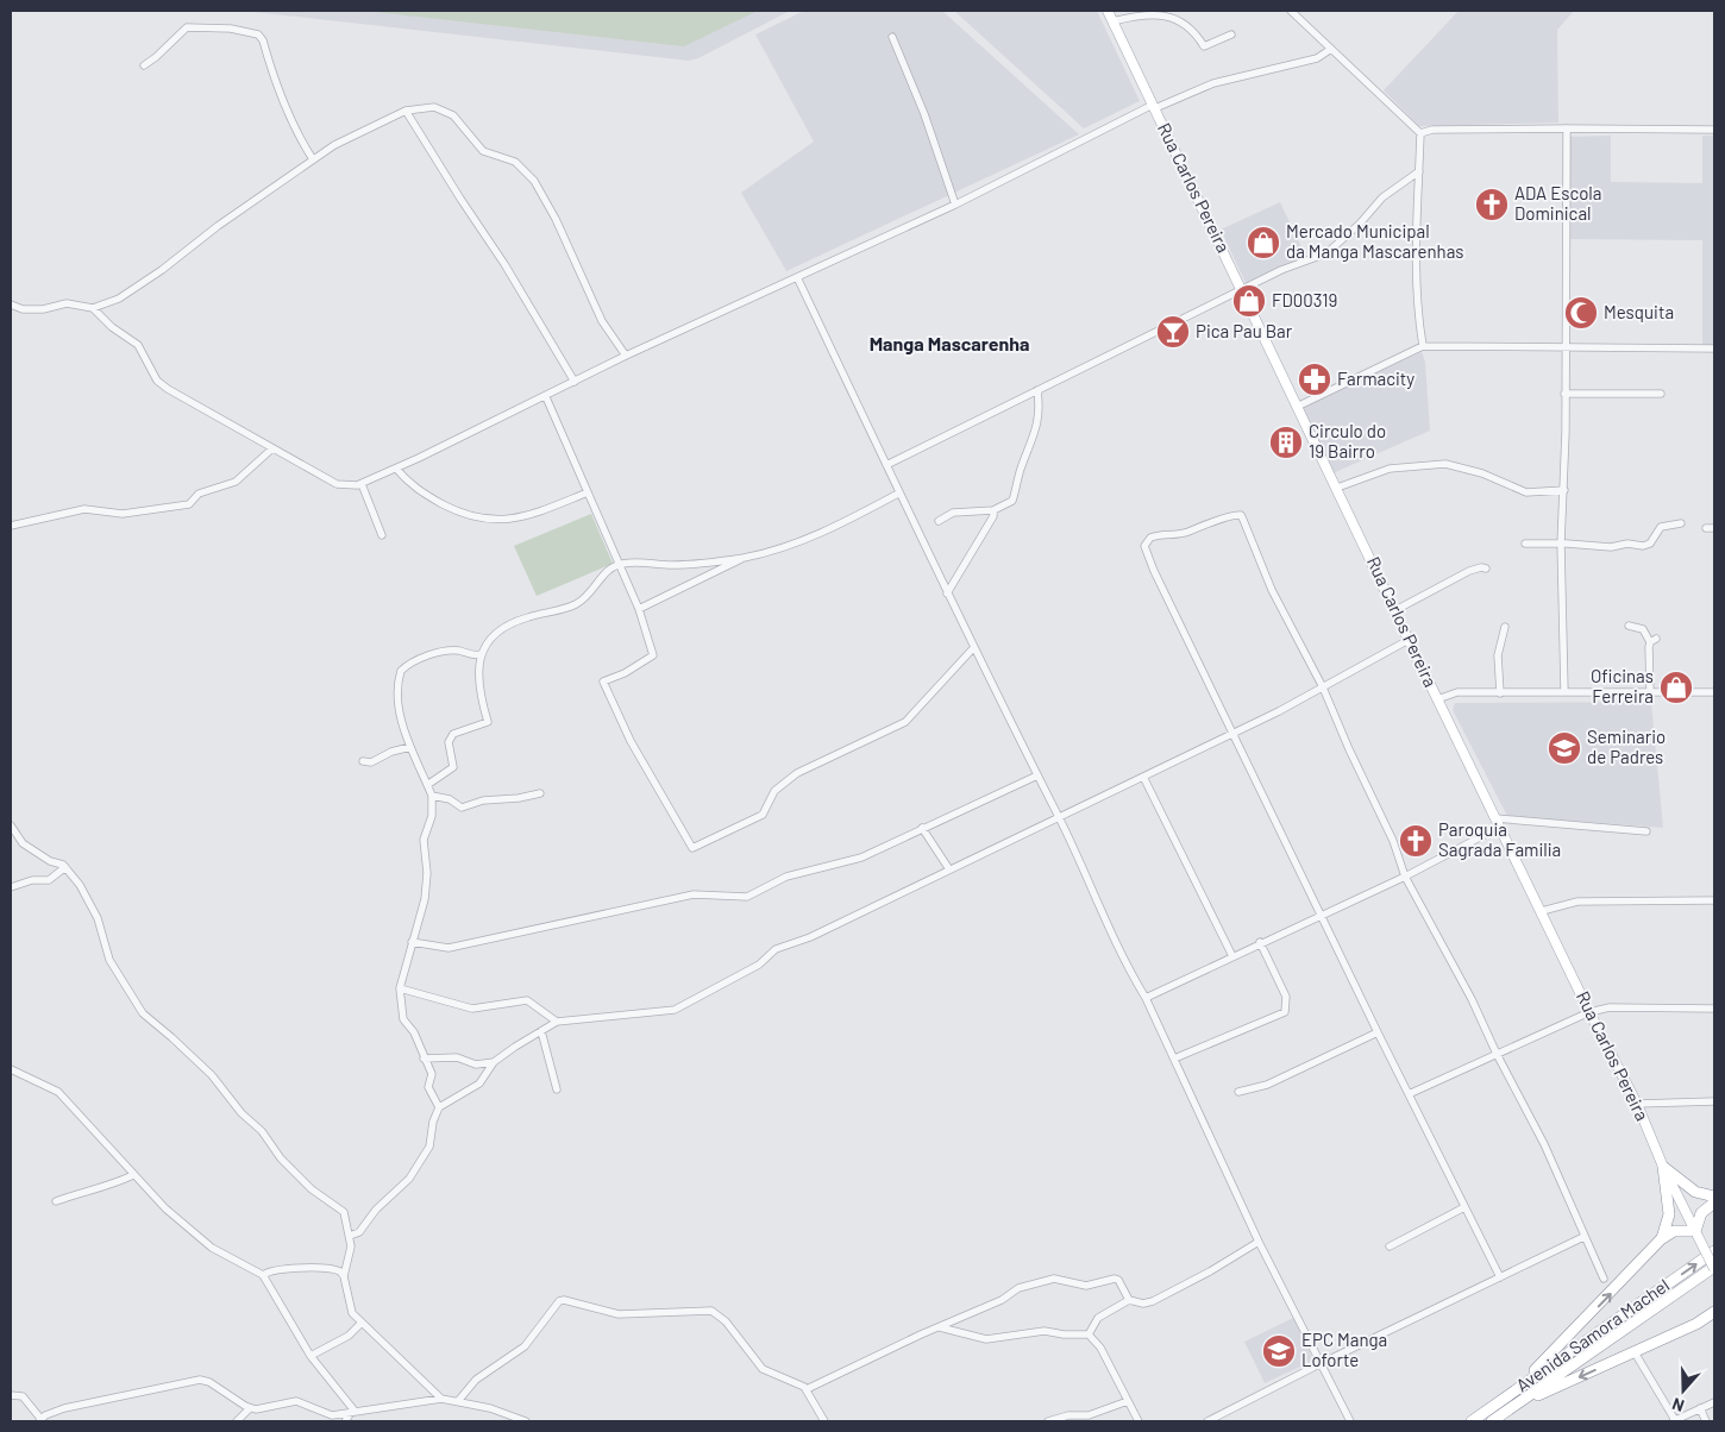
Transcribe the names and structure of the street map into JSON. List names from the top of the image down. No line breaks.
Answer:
{"streets":{"highway":["Avenida Samora Machel"],"main road":["Rua Carlos Pereira"]},"crossings":[["Rua Carlos Pereira","Avenida Samora Machel"]],"districts":["Manga Mascarenha"],"places":{"church":["ADA Escola Dominical","Paroquia Sagrada Familia"],"shop":["Mercado Municipal da Manga Mascarenhas","FD00319","Oficinas Ferreira"],"mosque":["Mesquita"],"bar":["Pica Pau Bar"],"pharmacy":["Farmacity"],"building":["Circulo do 19 Bairro"],"school or university":["Seminario de Padres","EPC Manga Loforte"]},"north":"bottom"}
